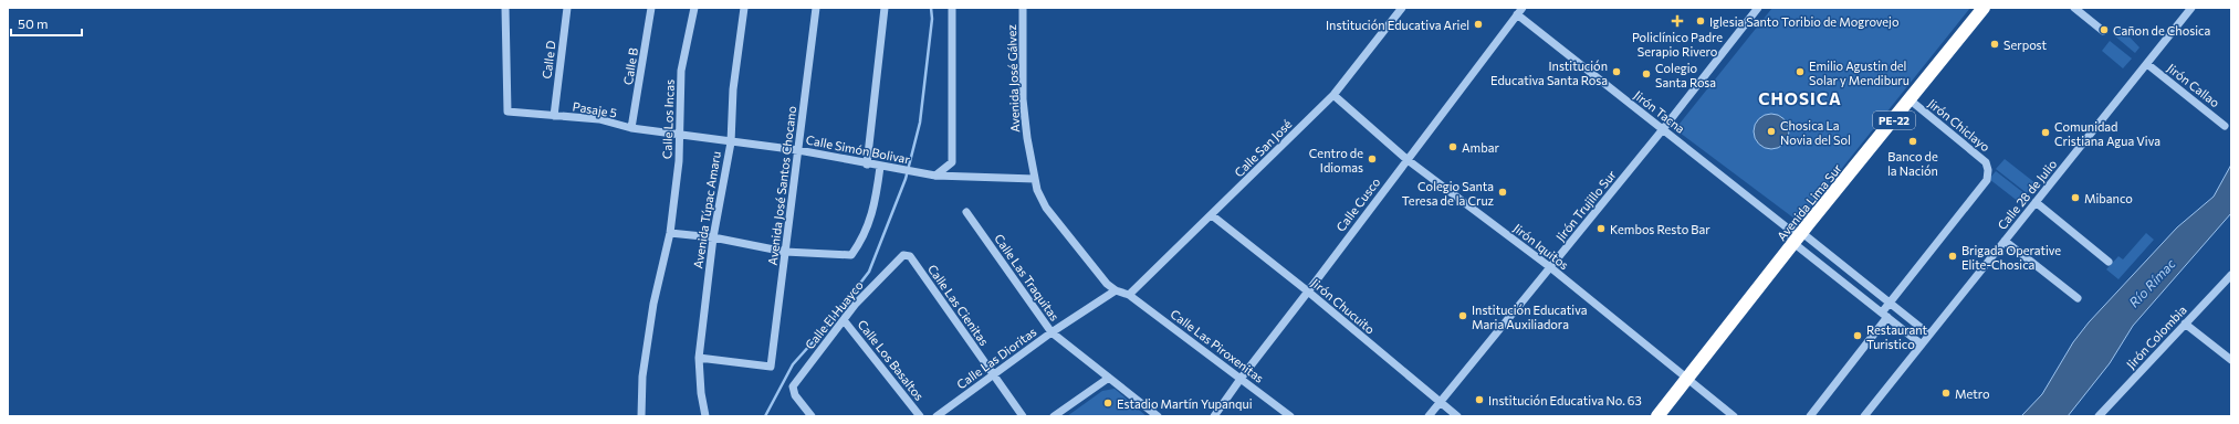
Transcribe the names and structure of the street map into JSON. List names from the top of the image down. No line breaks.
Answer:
{"streets":{"highway":["PE-22","Avenida Lima Sur"],"street":["Calle D","Calle B","Avenida José Gálvez","Jirón Callao","Pasaje 5","Jirón Tacna","Calle Los Incas","Jirón Chiclayo","Calle San José","Calle Simón Bolivar","Avenida José Santos Chocano","Calle 28 de Julio","Calle Cusco","Jirón Trujillo Sur","Avenida Túpac Amaru","Jirón Iquitos","Calle Las Traquitas","Calle Las Cienitas","Jirón Chucuito","Calle El Huayco","Jirón Colombia","Calle Las Piroxenitas","Calle Las Dioritas","Calle Los Basaltos"]},"crossings":[["Calle D","Pasaje 5"],["Calle B","Pasaje 5"],["Avenida José Gálvez","Calle San José"],["Avenida José Gálvez","Calle Simón Bolivar"],["Avenida José Gálvez","Calle Las Piroxenitas"],["Avenida José Gálvez","Calle Las Dioritas"],["Jirón Callao","Calle 28 de Julio"],["Pasaje 5","Calle Los Incas"],["Pasaje 5","Calle Simón Bolivar"],["Jirón Tacna","Jirón Chiclayo"],["Jirón Tacna","Calle 28 de Julio"],["Jirón Tacna","Avenida Lima Sur"],["Jirón Tacna","Calle Cusco"],["Jirón Tacna","Jirón Trujillo Sur"],["Calle Los Incas","Calle Simón Bolivar"],["Jirón Chiclayo","Avenida Lima Sur"],["Calle San José","Jirón Iquitos"],["Calle San José","Jirón Chucuito"],["Calle San José","Calle Las Piroxenitas"],["Calle Simón Bolivar","Avenida José Santos Chocano"],["Calle Simón Bolivar","Avenida Túpac Amaru"],["Avenida José Santos Chocano","Avenida Túpac Amaru"],["Avenida Lima Sur","Jirón Iquitos"],["Calle Cusco","Jirón Iquitos"],["Calle Cusco","Jirón Chucuito"],["Calle Cusco","Calle Las Piroxenitas"],["Jirón Trujillo Sur","Jirón Iquitos"],["Jirón Trujillo Sur","Jirón Chucuito"],["Calle Las Traquitas","Calle Las Dioritas"],["Calle Las Cienitas","Calle El Huayco"],["Calle Las Cienitas","Calle Las Dioritas"],["Calle El Huayco","Calle Los Basaltos"]],"districts":["CHOSICA"],"water":["Río Rímac"],"places":{"health":["Policlínico Padre Serapio Rivero"],"other":["Iglesia Santo Toribio de Mogrovejo","Institución Educativa Ariel","Cañon de Chosica","Serpost","Institución Educativa Santa Rosa","Emilio Agustin del Solar y Mendiburu","Colegio Santa Rosa","Chosica La Novia del Sol","Comunidad Cristiana Agua Viva","Banco de la Nación","Ambar","Centro de Idiomas","Colegio Santa Teresa de la Cruz","Mibanco","Kembos Resto Bar","Brigada Operative Elite-Chosica","Institución Educativa Maria Auxiliadora","Restaurant Turistico","Metro","Institución Educativa No. 63","Estadio Martín Yupanqui"]},"scale_bar":"50 m"}
